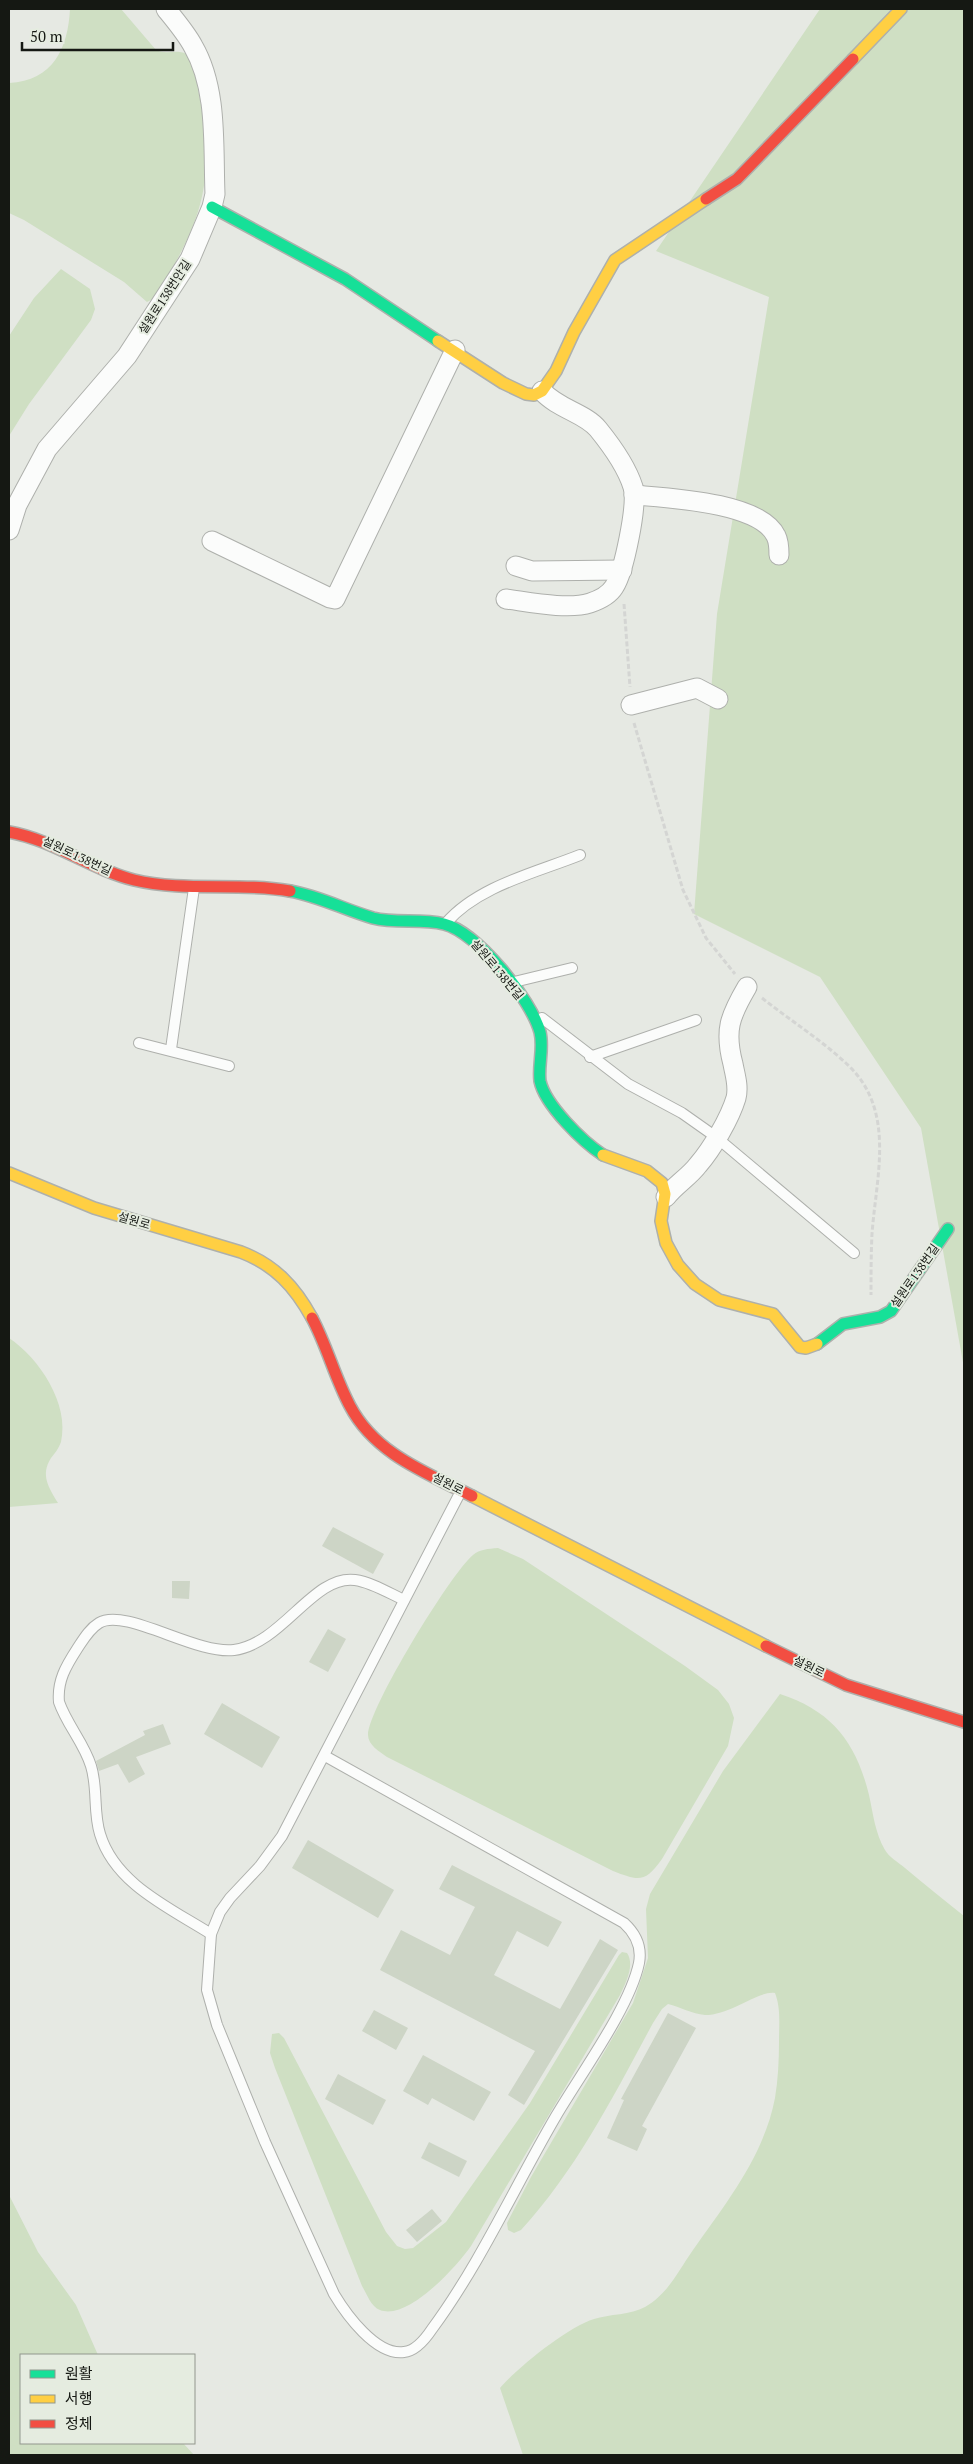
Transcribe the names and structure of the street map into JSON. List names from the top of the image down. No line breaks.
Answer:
{"streets":{"street":["설원로138번안길","설원로138번길","설원로"]},"legend":["원활","서행","정체"],"scale_bar":"50 m"}
